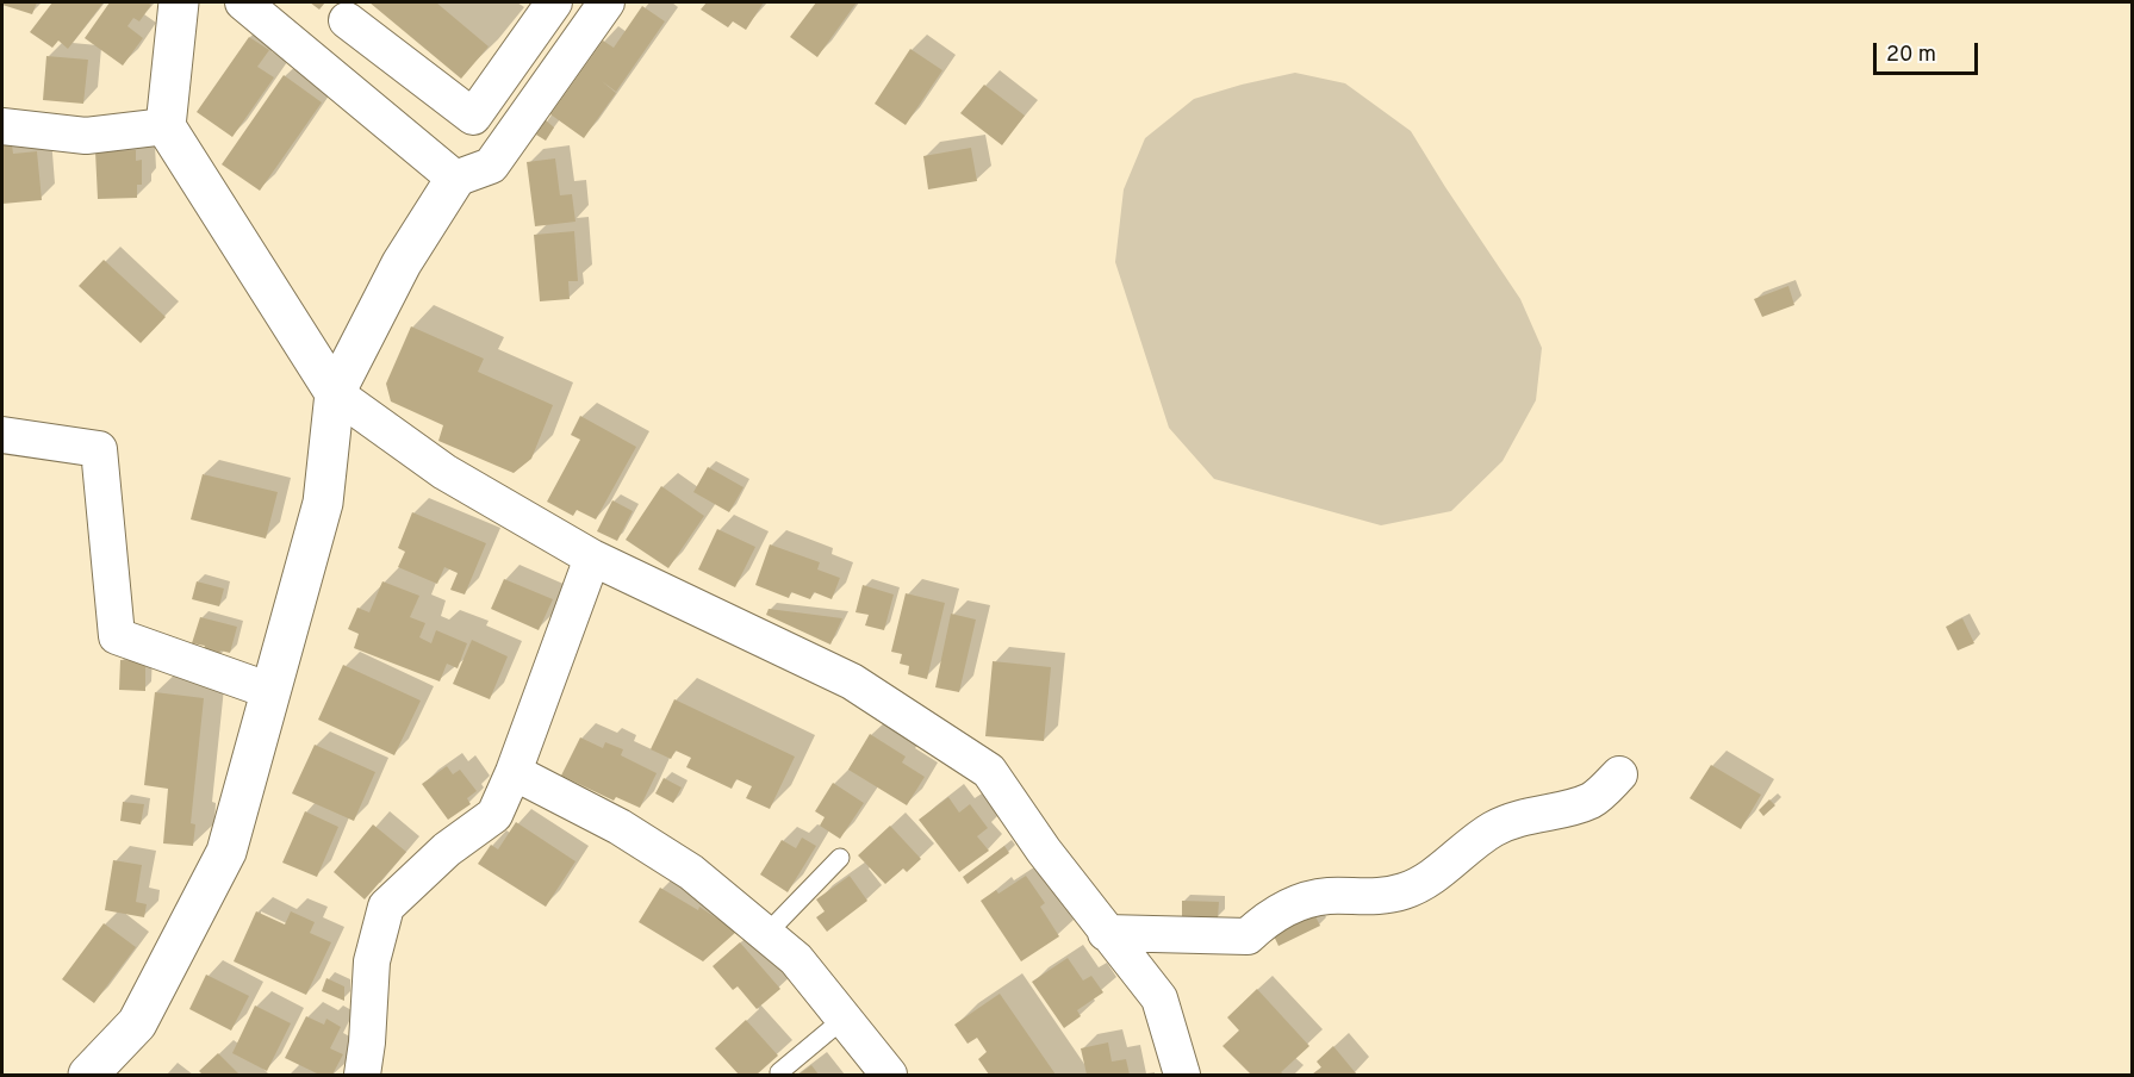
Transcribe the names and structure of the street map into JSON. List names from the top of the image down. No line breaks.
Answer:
{"scale_bar":"20 m"}
